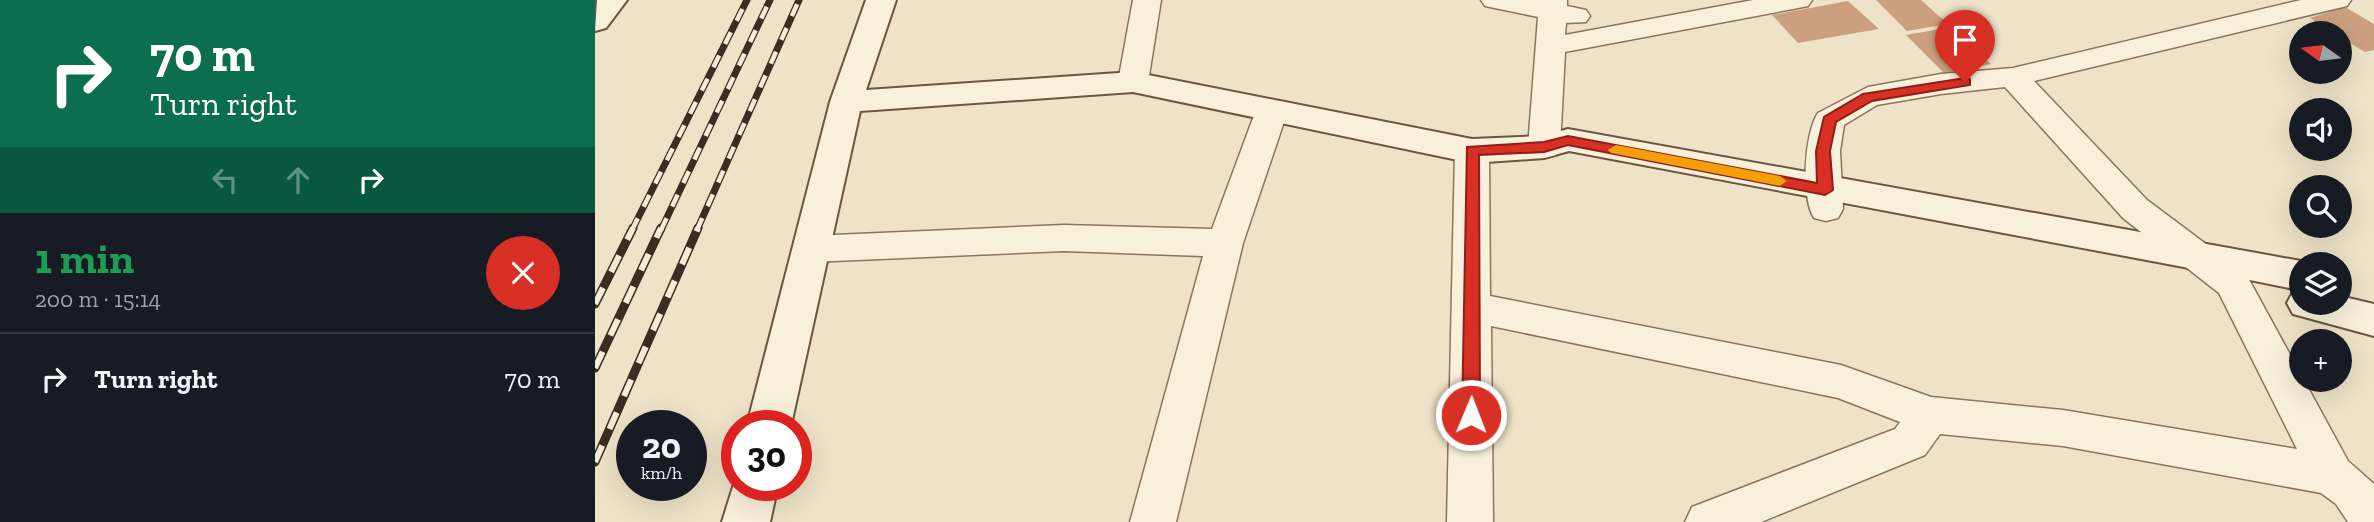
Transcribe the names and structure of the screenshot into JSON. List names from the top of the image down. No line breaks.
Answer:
{"north":"left","page":{"turn":["70 m","Turn right"],"map_buttons":"+","heading":["1 min","200 m · 15:14"],"list":[{"name":"Turn right","value":"70 m"}],"speed":"20 km/h","limit":"30"}}
